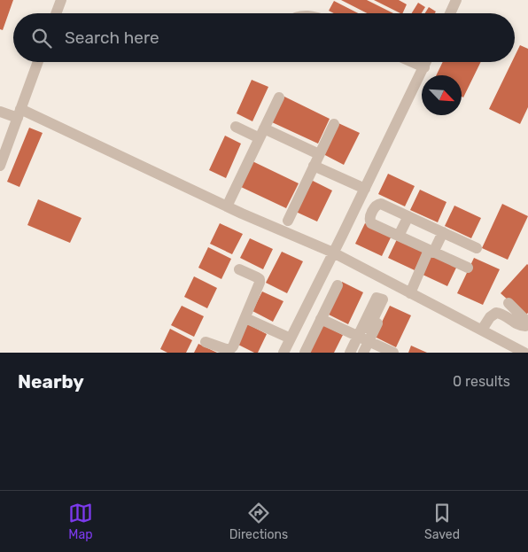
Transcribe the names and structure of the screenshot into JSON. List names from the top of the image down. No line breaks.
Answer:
{"north":"bottom right","page":{"search":"Search here","heading":["Nearby","0 results"],"nav":["Map","Directions","Saved"]}}
